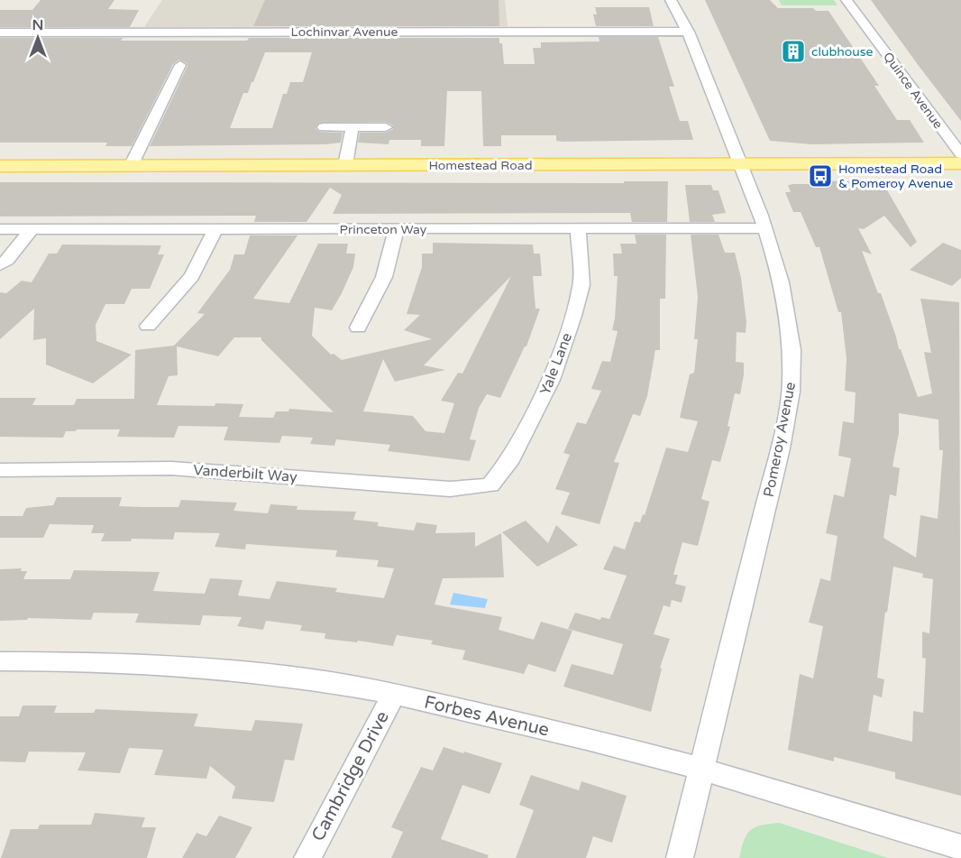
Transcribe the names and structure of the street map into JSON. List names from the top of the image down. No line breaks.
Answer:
{"streets":{"main road":["Homestead Road"],"street":["Lochinvar Avenue","Quince Avenue","Princeton Way","Yale Lane","Pomeroy Avenue","Vanderbilt Way","Forbes Avenue","Cambridge Drive"]},"crossings":[["Lochinvar Avenue","Pomeroy Avenue"],["Homestead Road","Pomeroy Avenue"],["Princeton Way","Yale Lane"],["Princeton Way","Pomeroy Avenue"],["Yale Lane","Vanderbilt Way"],["Pomeroy Avenue","Forbes Avenue"],["Forbes Avenue","Cambridge Drive"]],"places":{"building":["clubhouse"],"bus stop":["Homestead Road & Pomeroy Avenue"]},"north":"top"}
